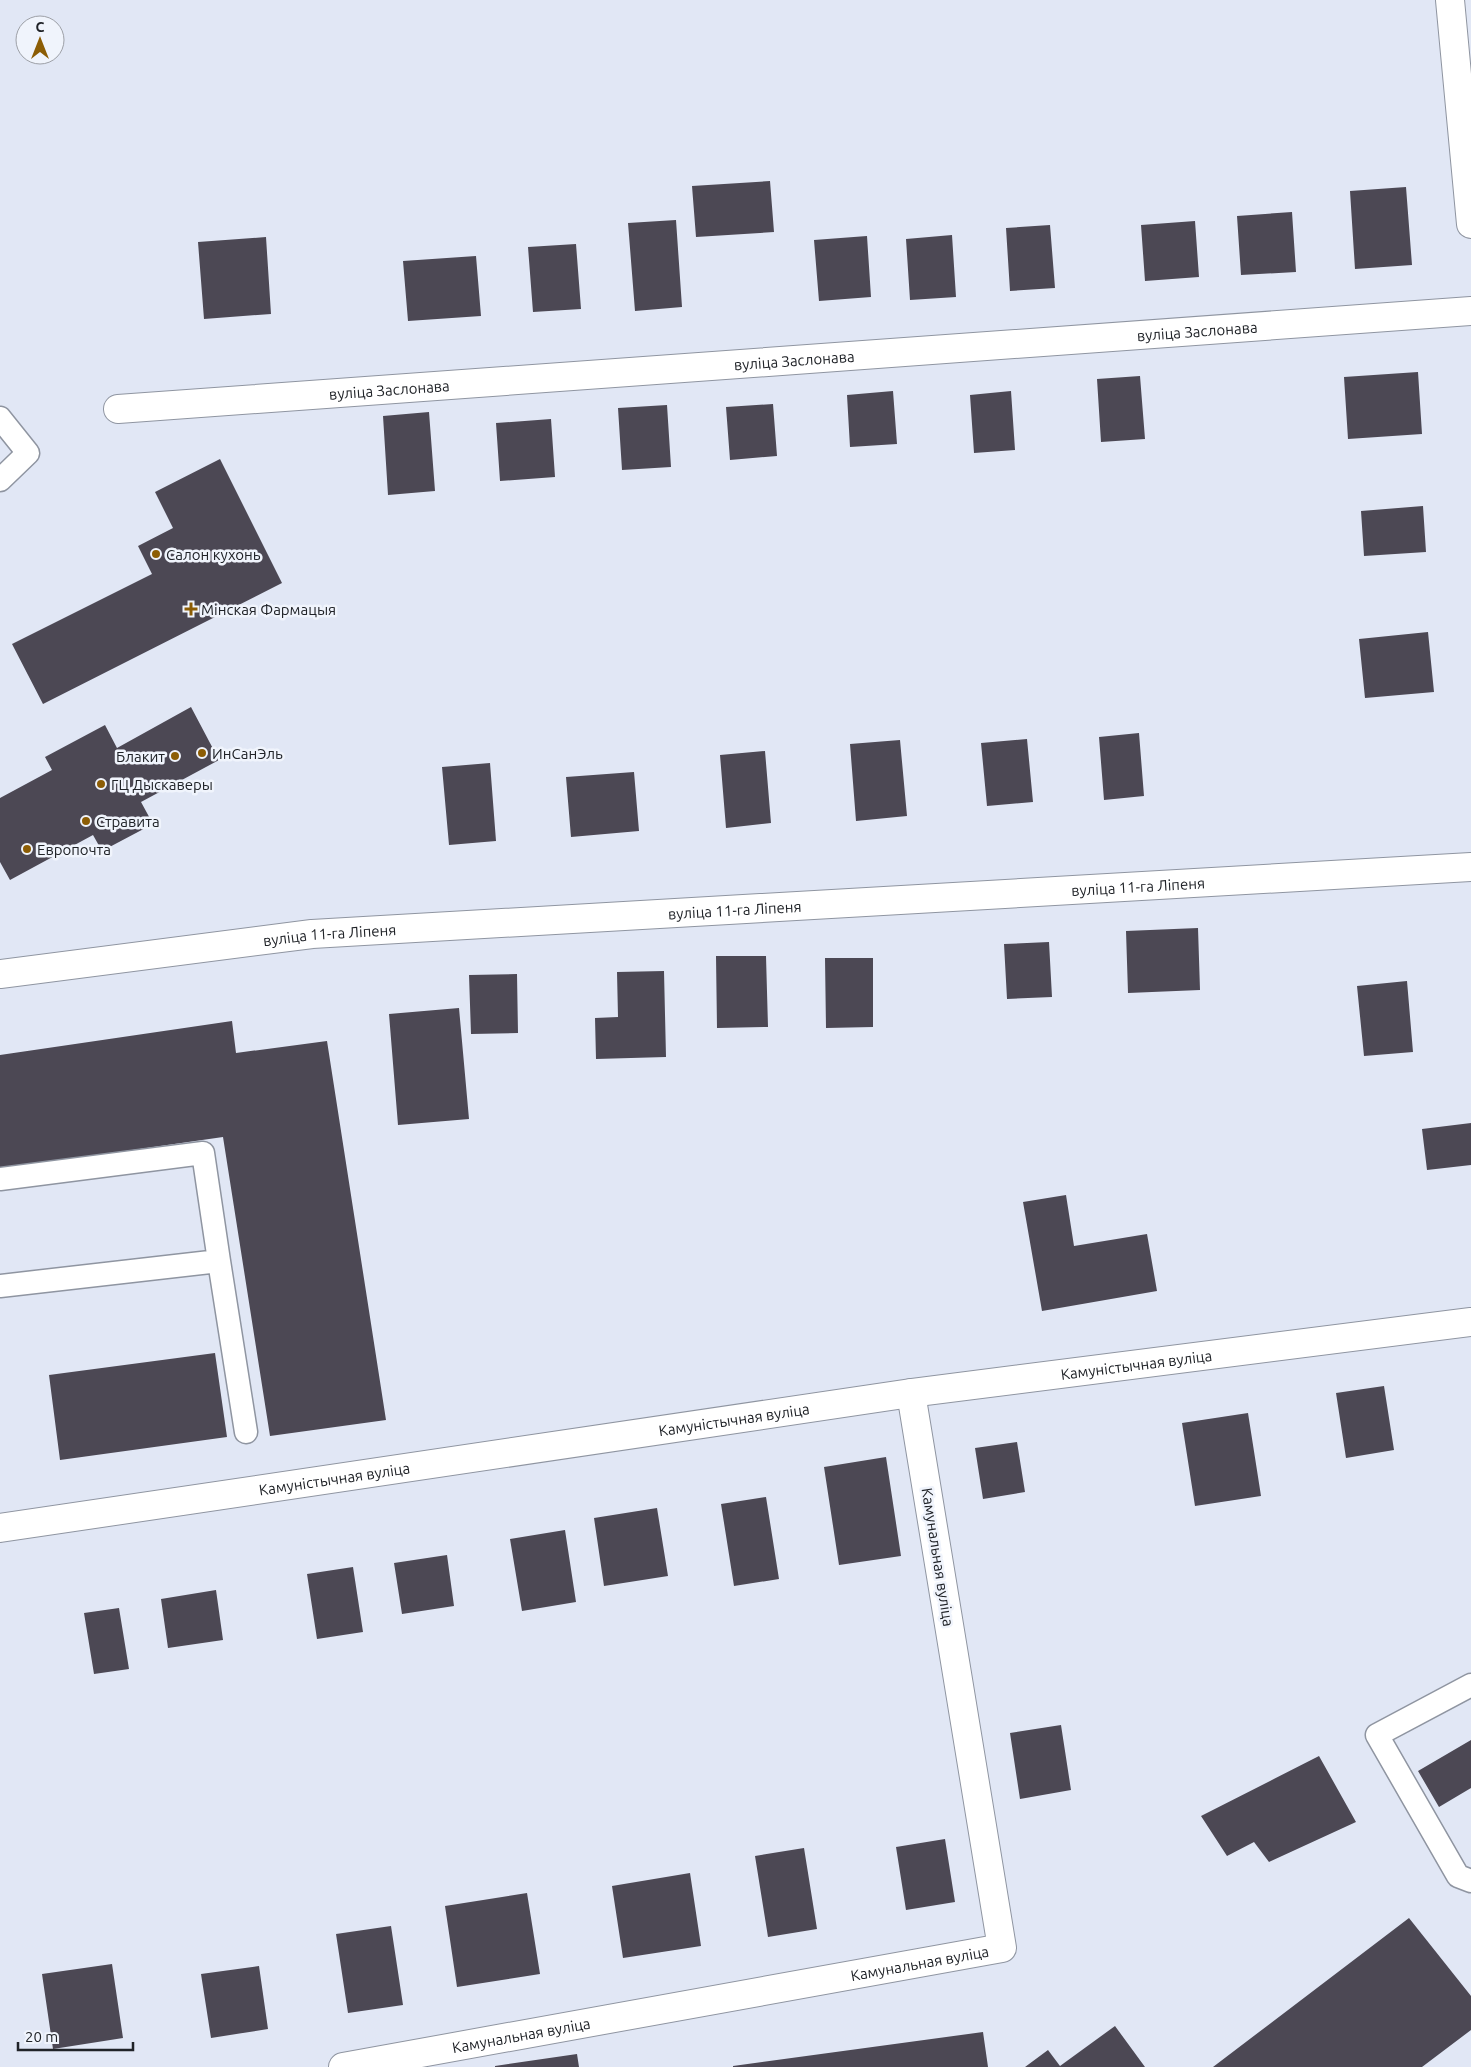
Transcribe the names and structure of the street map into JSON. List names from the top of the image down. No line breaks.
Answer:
{"streets":{"street":["вуліца Заслонава","вуліца 11-га Ліпеня","Камуністычная вуліца","Камунальная вуліца"]},"crossings":[["Камуністычная вуліца","Камунальная вуліца"]],"places":{"other":["Салон кухонь","ИнСанЭль","Блакит","ГЦ Дыскаверы","Стравита","Европочта"],"health":["Мінская Фармацыя"]},"scale_bar":"20 m","north":"top"}
